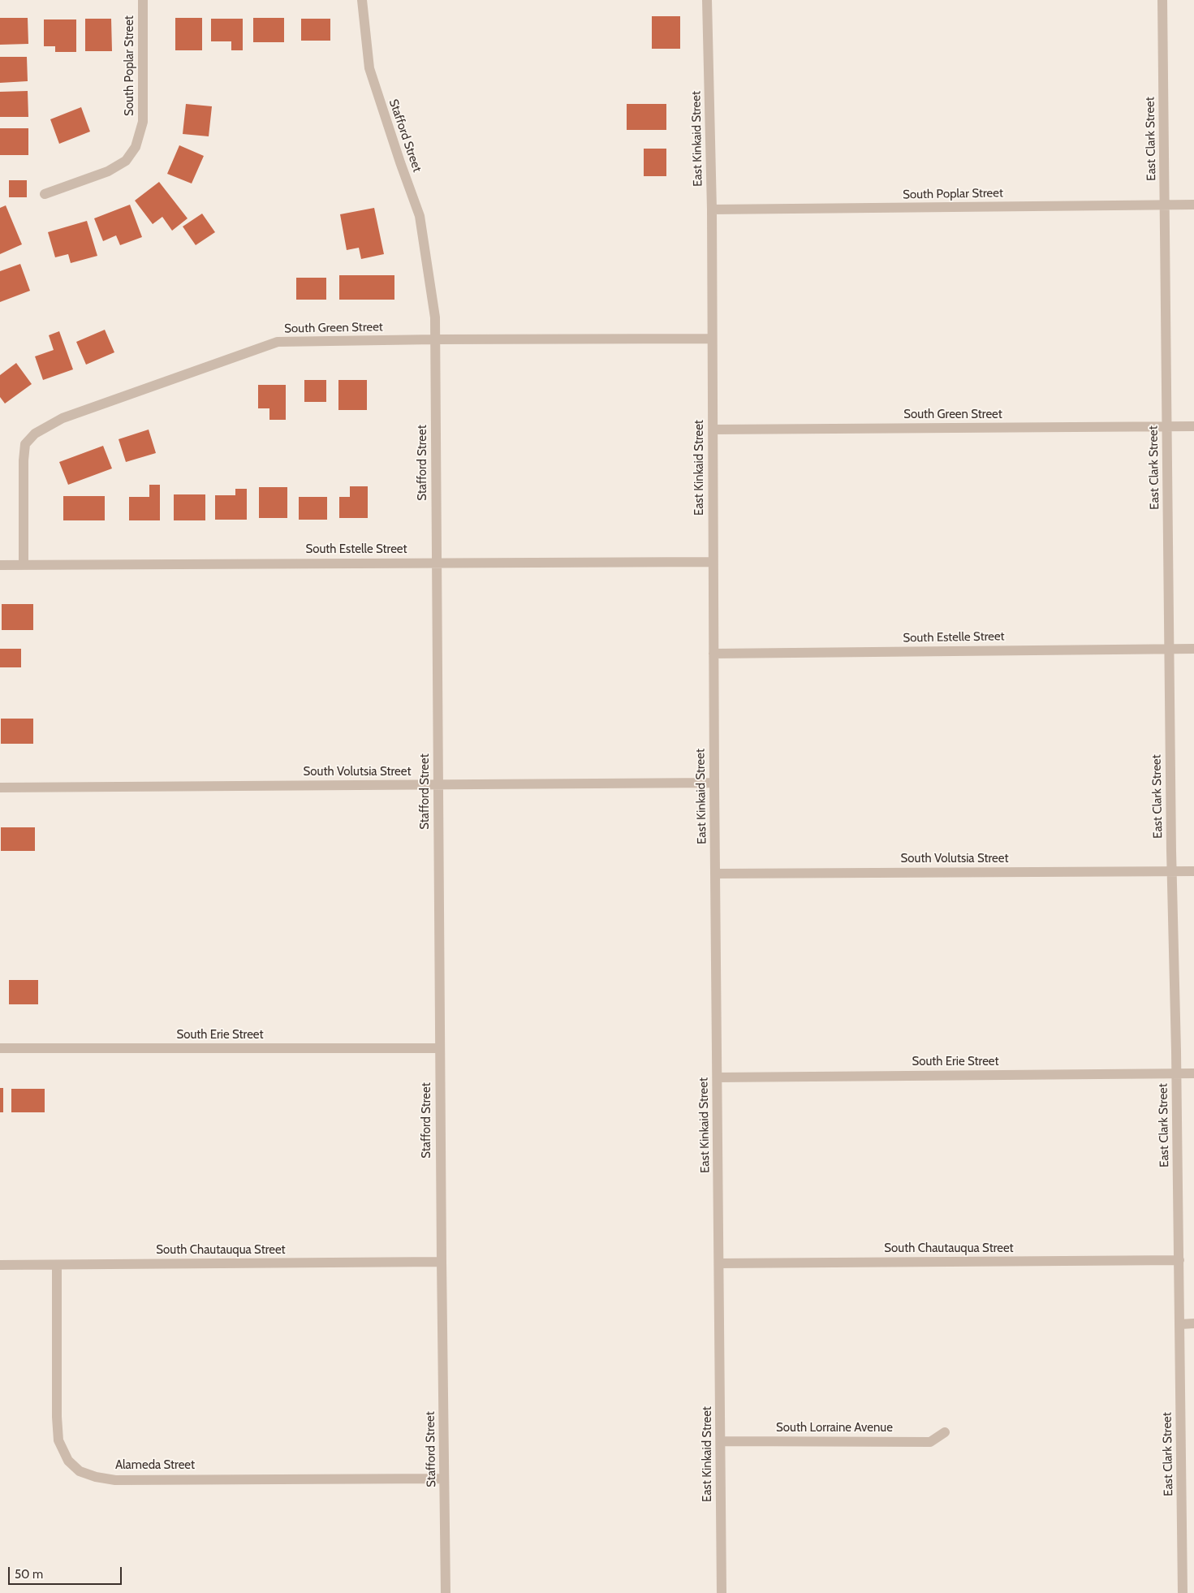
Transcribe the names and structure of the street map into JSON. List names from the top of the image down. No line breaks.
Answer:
{"streets":{"street":["South Poplar Street","Stafford Street","East Kinkaid Street","East Clark Street","South Green Street","South Estelle Street","South Volutsia Street","South Erie Street","South Chautauqua Street","South Lorraine Avenue","Alameda Street"]},"crossings":[["South Poplar Street","East Kinkaid Street"],["South Poplar Street","East Clark Street"],["Stafford Street","South Green Street"],["Stafford Street","South Estelle Street"],["Stafford Street","South Volutsia Street"],["Stafford Street","South Erie Street"],["Stafford Street","South Chautauqua Street"],["Stafford Street","Alameda Street"],["East Kinkaid Street","South Green Street"],["East Kinkaid Street","South Estelle Street"],["East Kinkaid Street","South Volutsia Street"],["East Kinkaid Street","South Erie Street"],["East Kinkaid Street","South Chautauqua Street"],["East Kinkaid Street","South Lorraine Avenue"],["East Clark Street","South Green Street"],["East Clark Street","South Estelle Street"],["East Clark Street","South Volutsia Street"],["East Clark Street","South Erie Street"],["East Clark Street","South Chautauqua Street"],["South Green Street","South Estelle Street"],["South Chautauqua Street","Alameda Street"]],"scale_bar":"50 m"}
